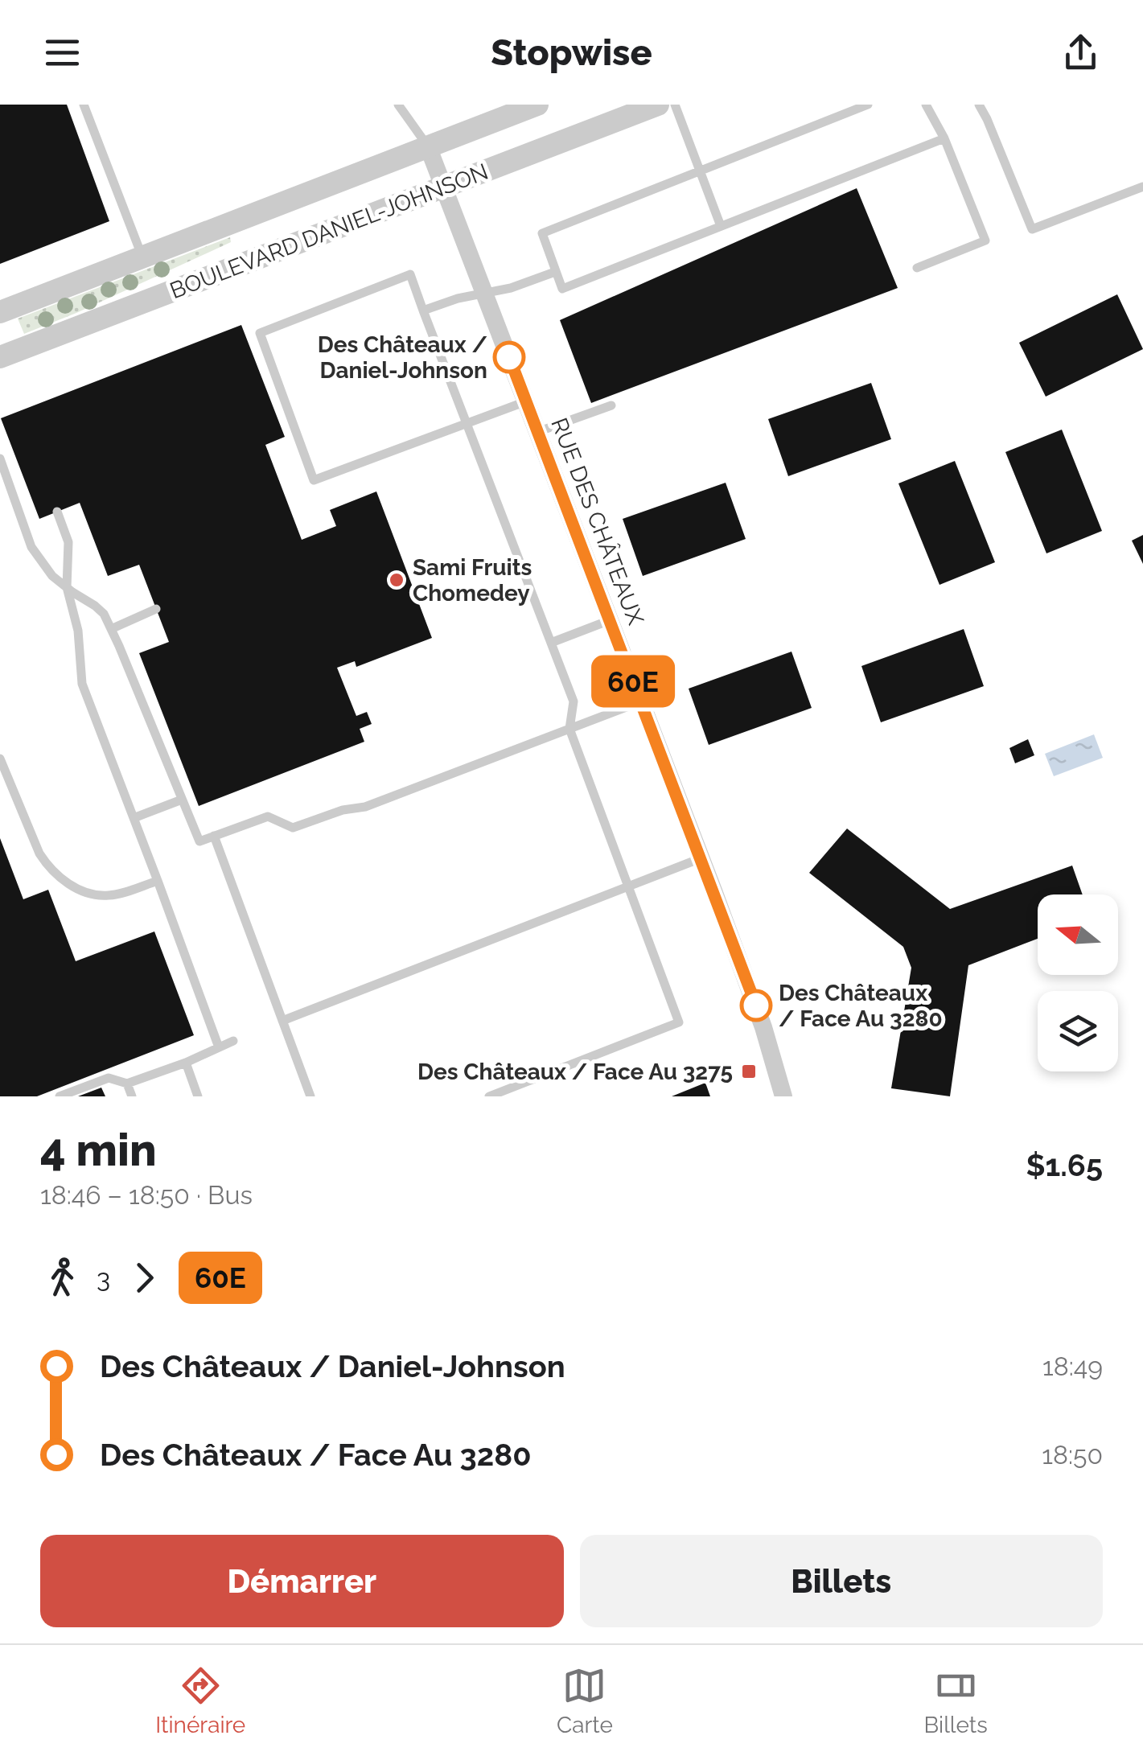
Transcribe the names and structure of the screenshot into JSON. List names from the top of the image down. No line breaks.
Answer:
{"streets":{"street":["BOULEVARD DANIEL-JOHNSON","RUE DES CHÂTEAUX"]},"crossings":[["BOULEVARD DANIEL-JOHNSON","RUE DES CHÂTEAUX"]],"places":{"other":["Des Châteaux / Daniel-Johnson","Sami Fruits Chomedey","Des Châteaux / Face Au 3280"],"transit":["Des Châteaux / Face Au 3275"]},"lines":["bus line 60E"],"north":"left","page":{"header":"Stopwise","on_map":"60E","heading":["4 min","18:46 – 18:50 · Bus","$1.65"],"legs":["3","60E"],"list":[{"name":"Des Châteaux / Daniel-Johnson","value":"18:49"},{"name":"Des Châteaux / Face Au 3280","value":"18:50"}],"buttons":["Démarrer","Billets"],"tabs":["Itinéraire","Carte","Billets"]}}
